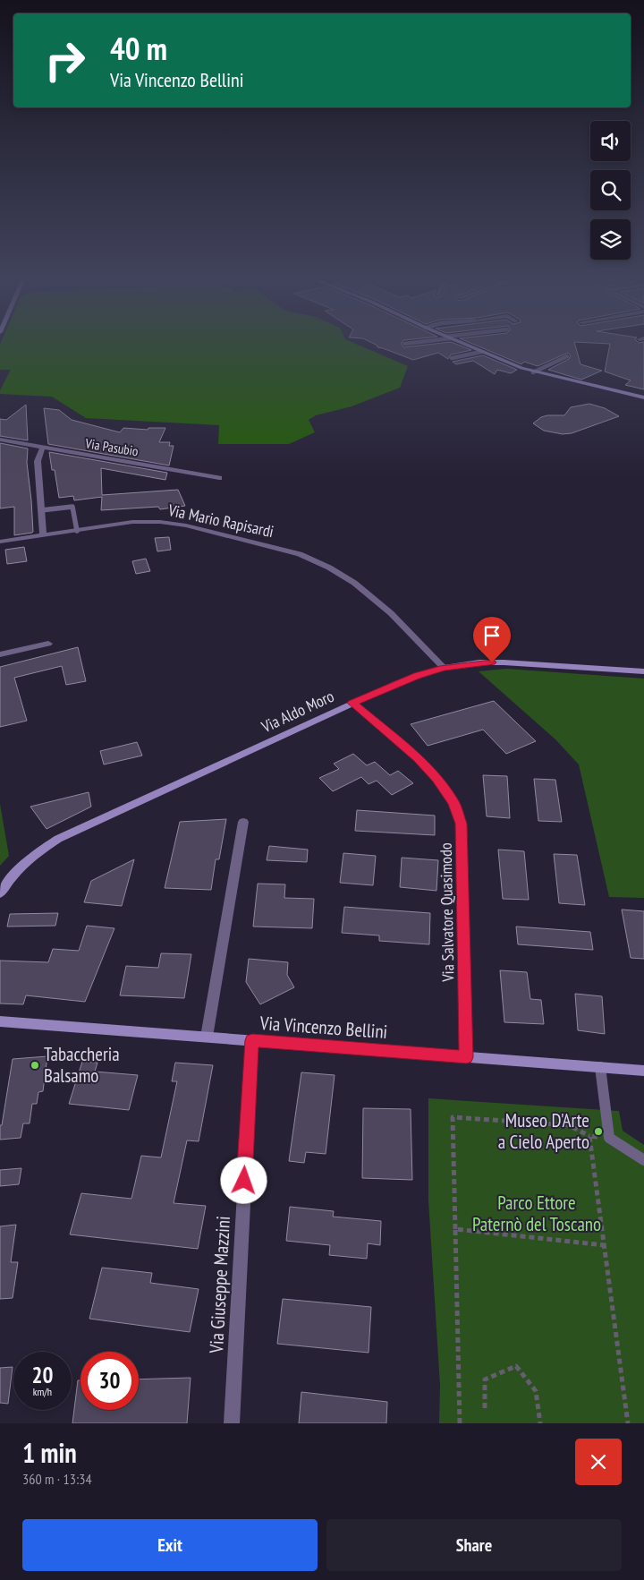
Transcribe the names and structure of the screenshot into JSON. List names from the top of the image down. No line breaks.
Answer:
{"streets":{"main road":["Via Aldo Moro","Via Vincenzo Bellini"],"street":["Via Pasubio","Via Mario Rapisardi","Via Salvatore Quasimodo","Via Giuseppe Mazzini"]},"crossings":[["Via Mario Rapisardi","Via Aldo Moro"],["Via Aldo Moro","Via Salvatore Quasimodo"],["Via Salvatore Quasimodo","Via Vincenzo Bellini"],["Via Vincenzo Bellini","Via Giuseppe Mazzini"]],"parks":["Parco Ettore Paternò del Toscano"],"places":["Tabaccheria Balsamo","Museo D'Arte a Cielo Aperto"],"page":{"turn":["40 m","Via Vincenzo Bellini"],"speed":"20 km/h","limit":"30","heading":["1 min","360 m · 13:34"],"buttons":["Exit","Share"]}}
